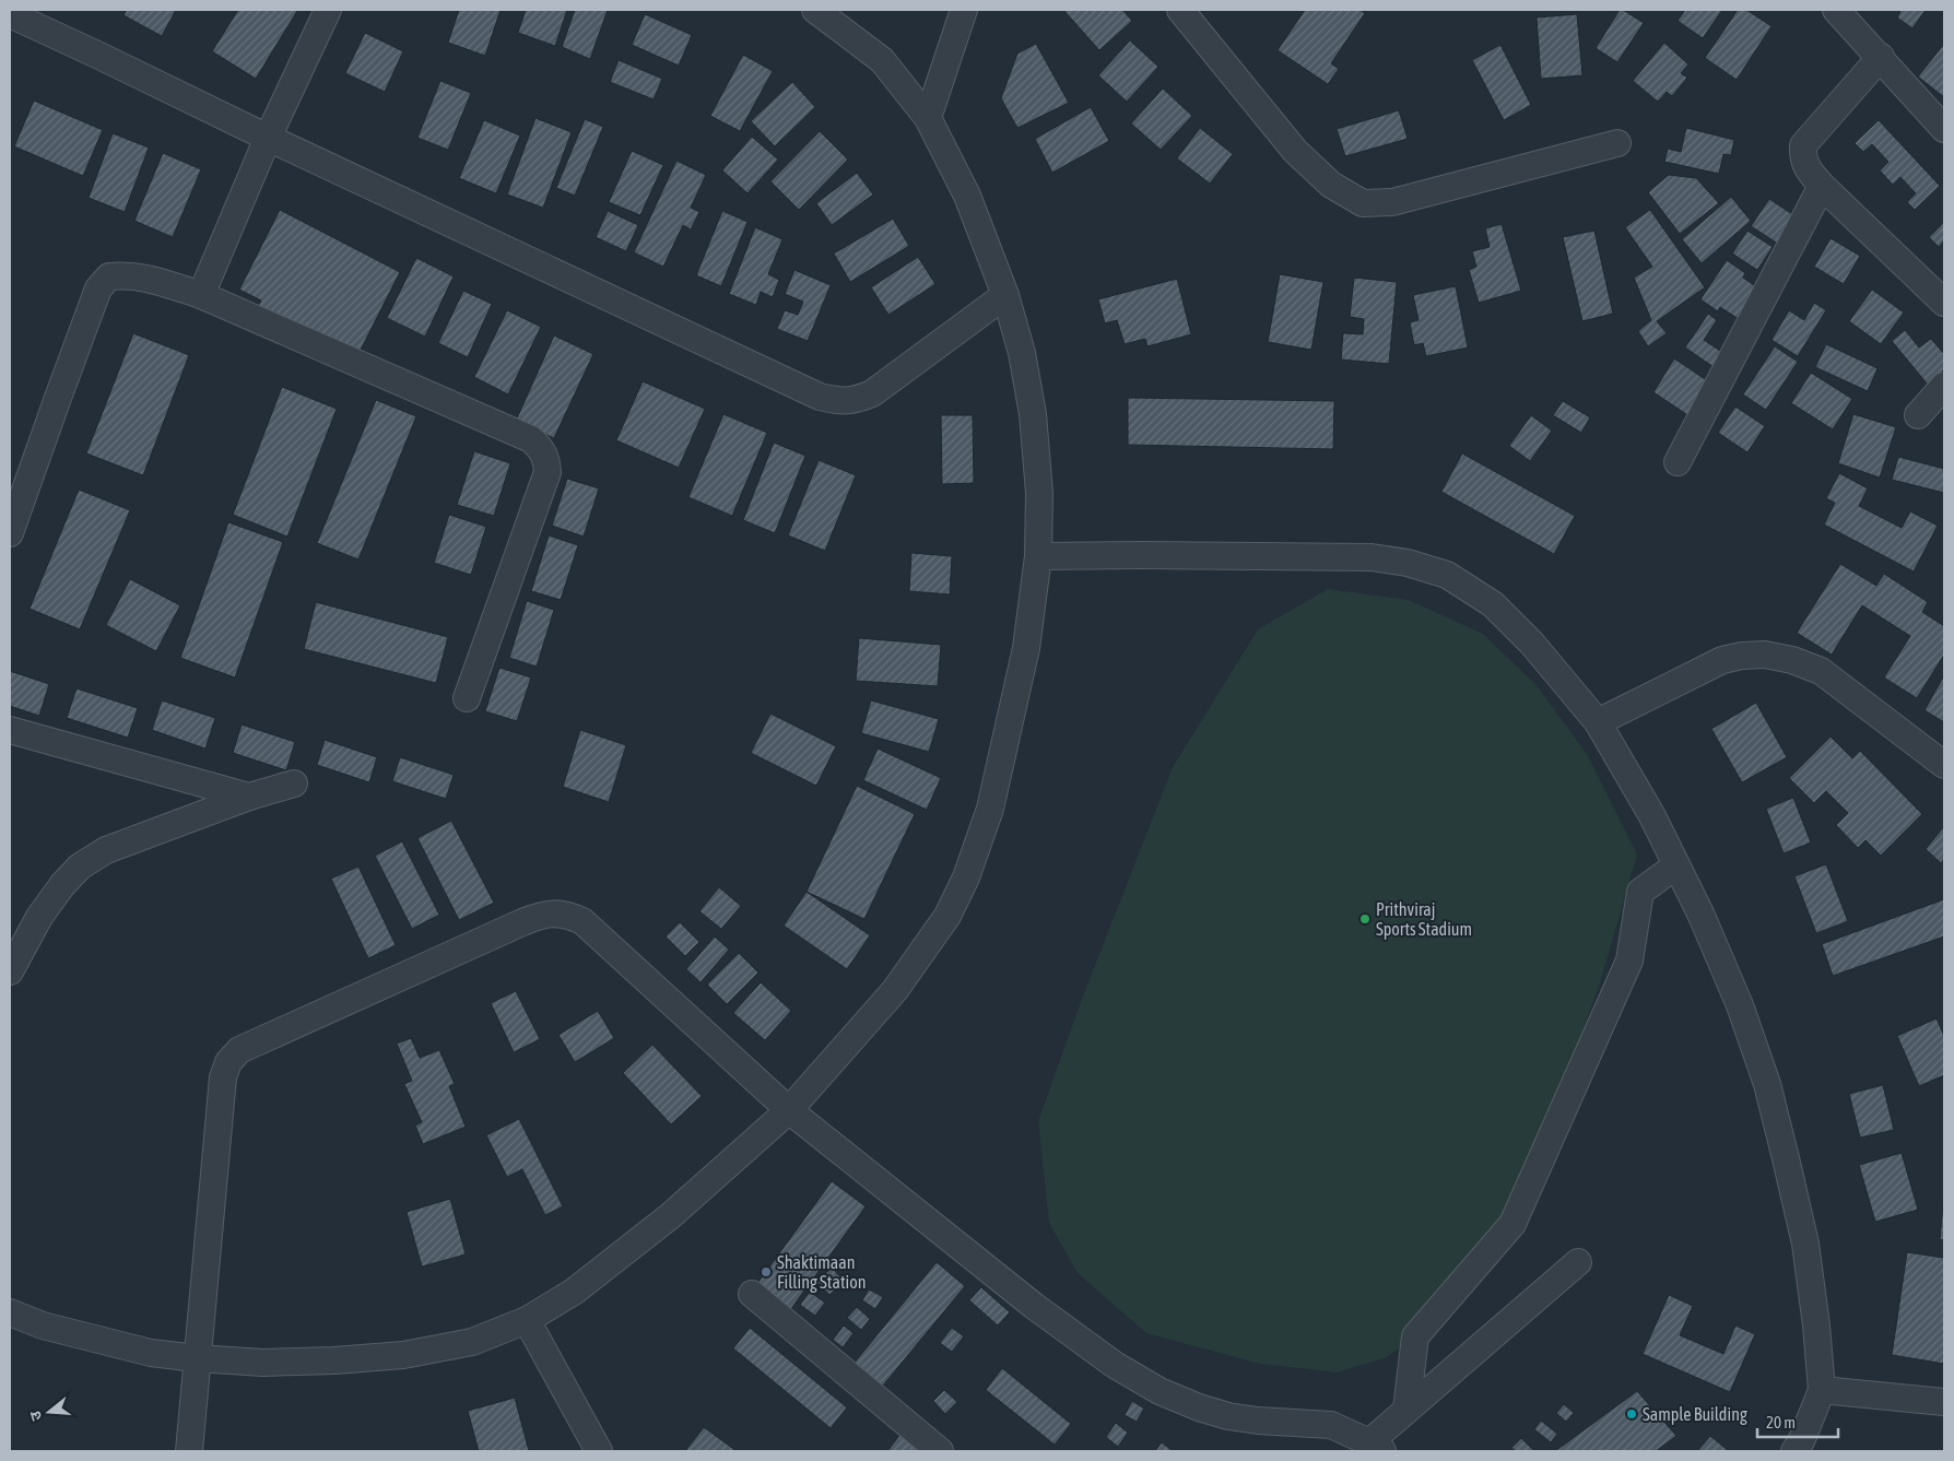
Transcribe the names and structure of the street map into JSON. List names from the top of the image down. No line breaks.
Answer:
{"places":["Prithviraj Sports Stadium","Shaktimaan Filling Station","Sample Building"],"scale_bar":"20 m","north":"left"}
